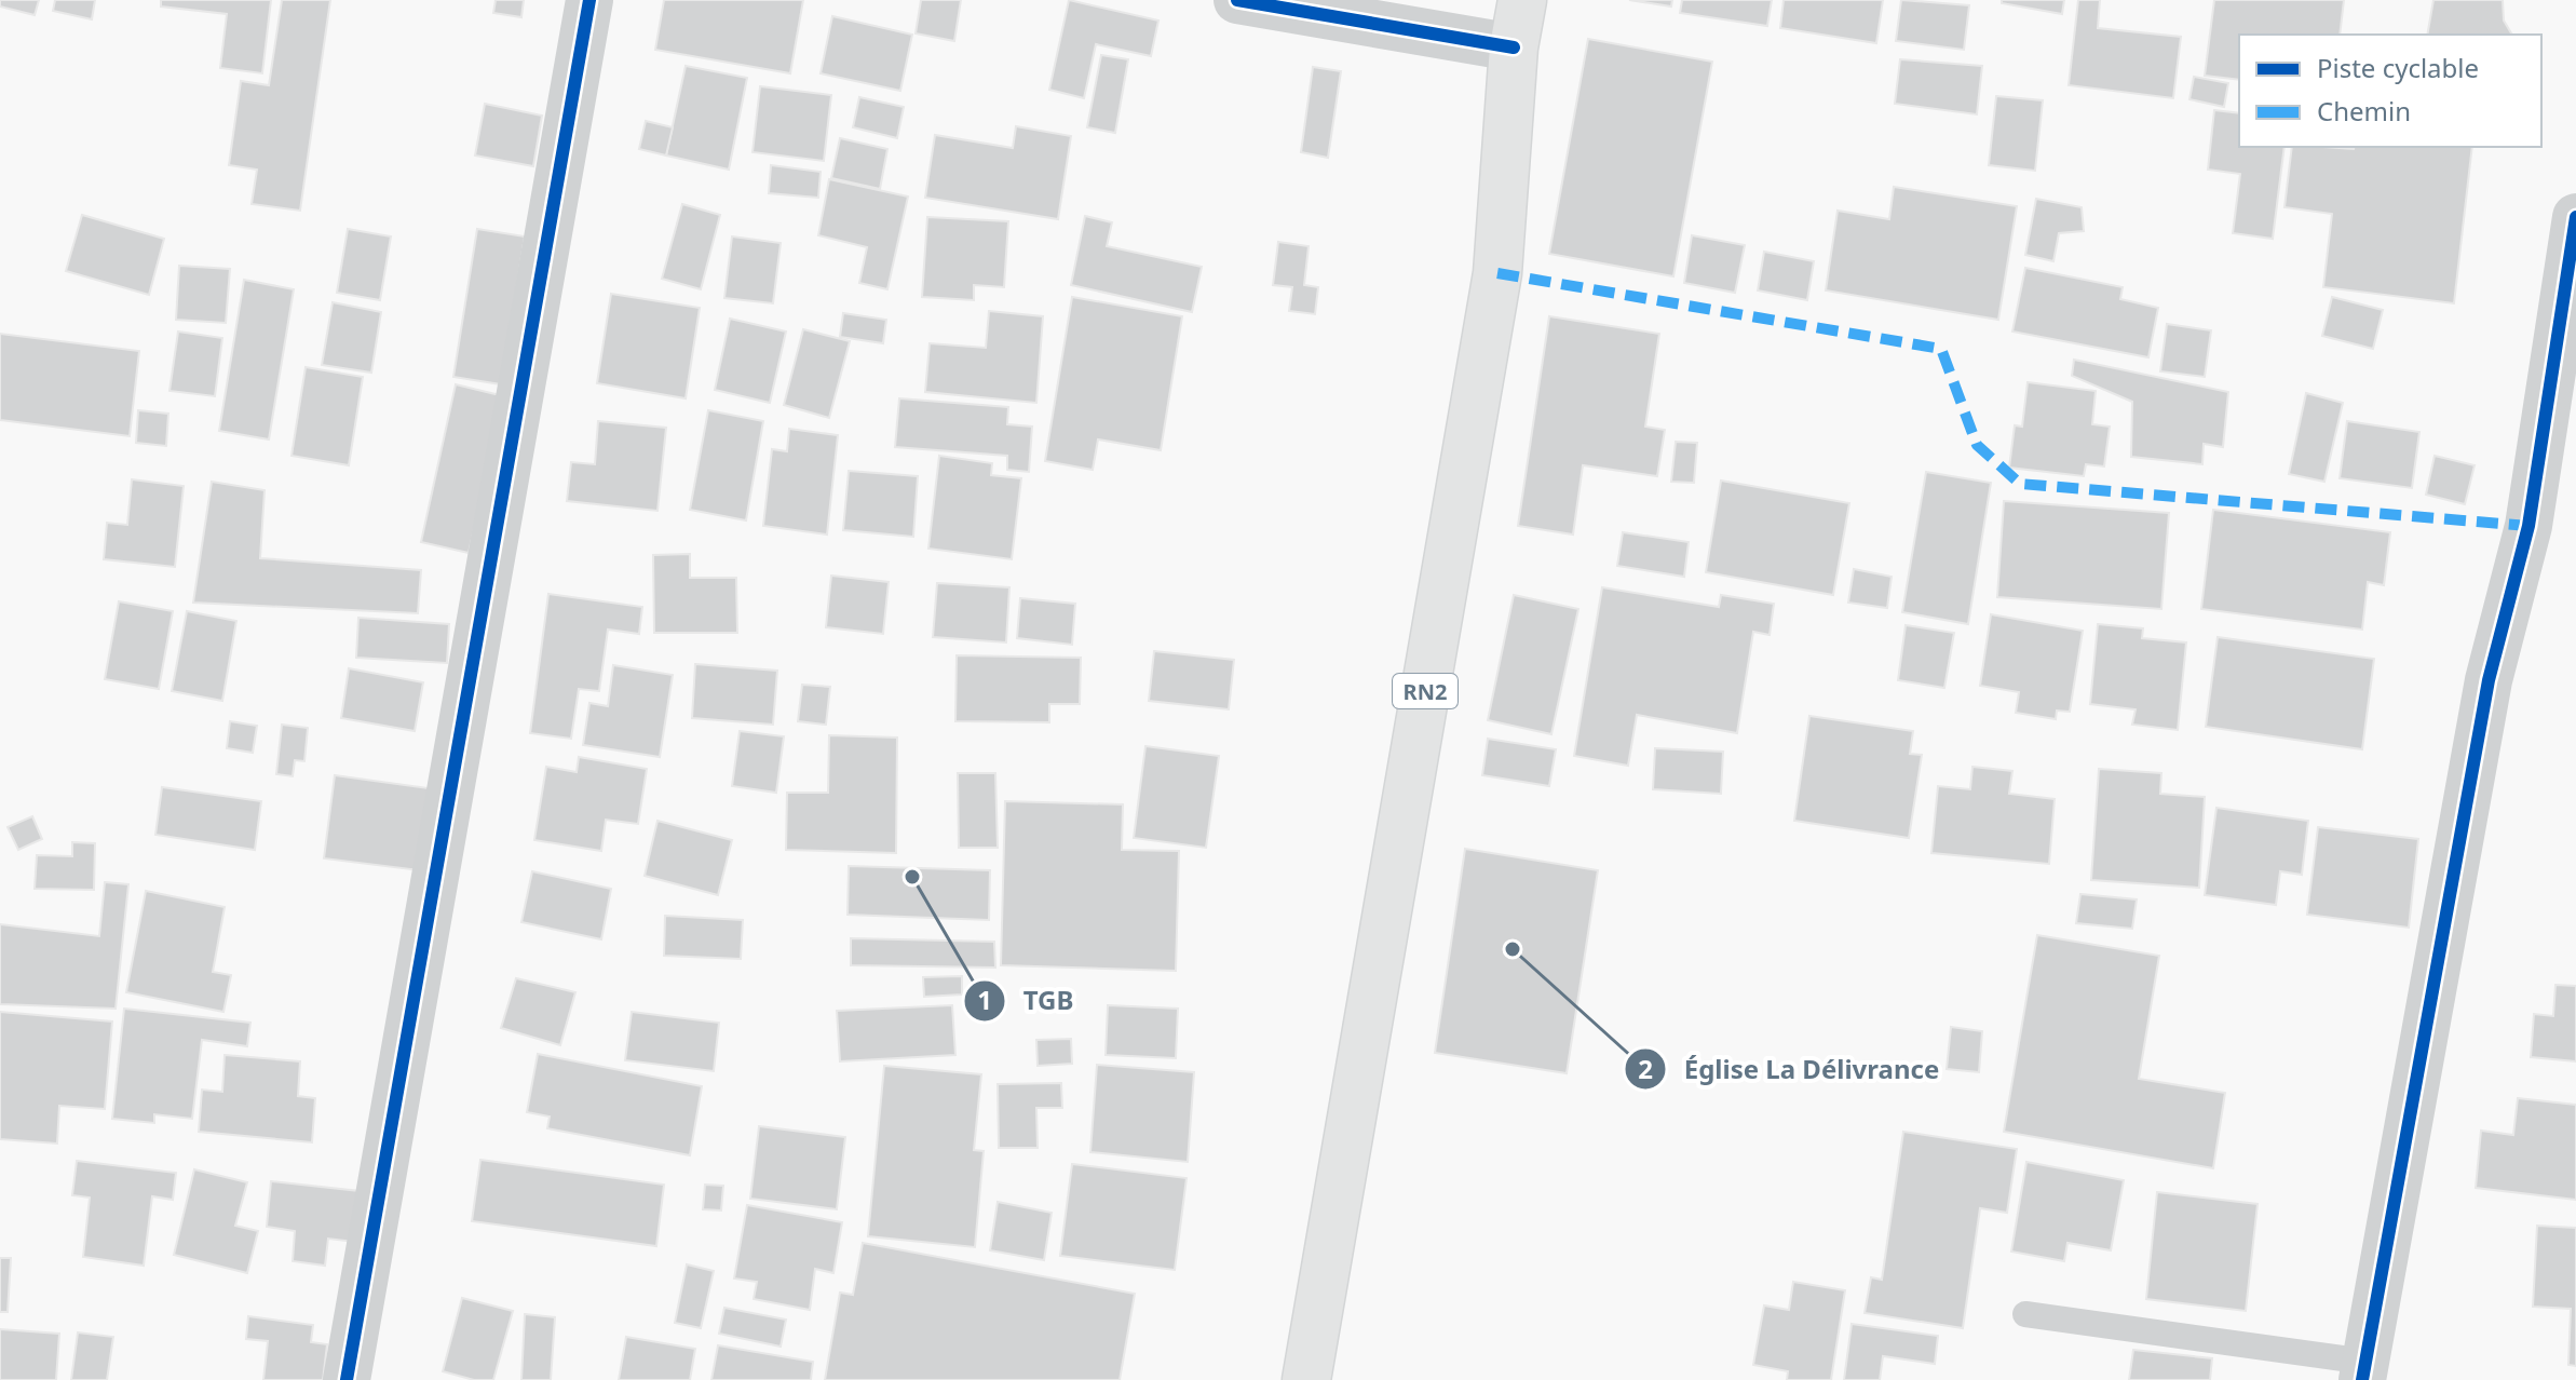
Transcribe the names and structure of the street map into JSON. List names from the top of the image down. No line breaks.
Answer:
{"streets":{"highway":["RN2"]},"places":["TGB","Église La Délivrance"],"legend":["Piste cyclable","Chemin"]}
